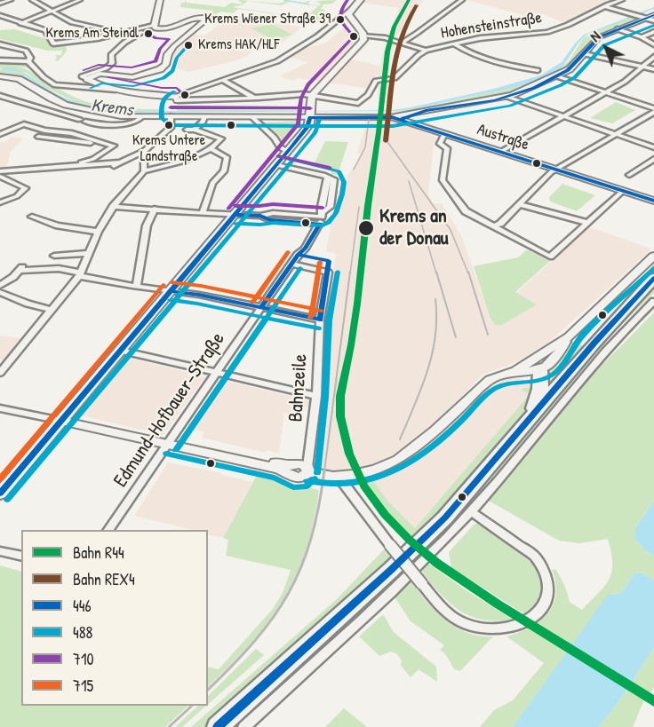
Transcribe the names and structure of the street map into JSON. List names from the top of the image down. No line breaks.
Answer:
{"streets":{"street":["Hohensteinstraße","Austraße","Bahnzeile","Edmund-Hofbauer-Straße"]},"crossings":[["Hohensteinstraße","Austraße"],["Bahnzeile","Edmund-Hofbauer-Straße"]],"water":["Krems"],"places":["Krems Wiener Straße 39","Krems Am Steindl","Krems HAK/HLF","Krems Untere Landstraße","Krems an der Donau"],"lines":["rail line R44","transit line 710","rail line REX4","transit line 446","transit line 488","transit line 715"],"legend":["Bahn R44","Bahn REX4","446","488","710","715"],"north":"top left"}
